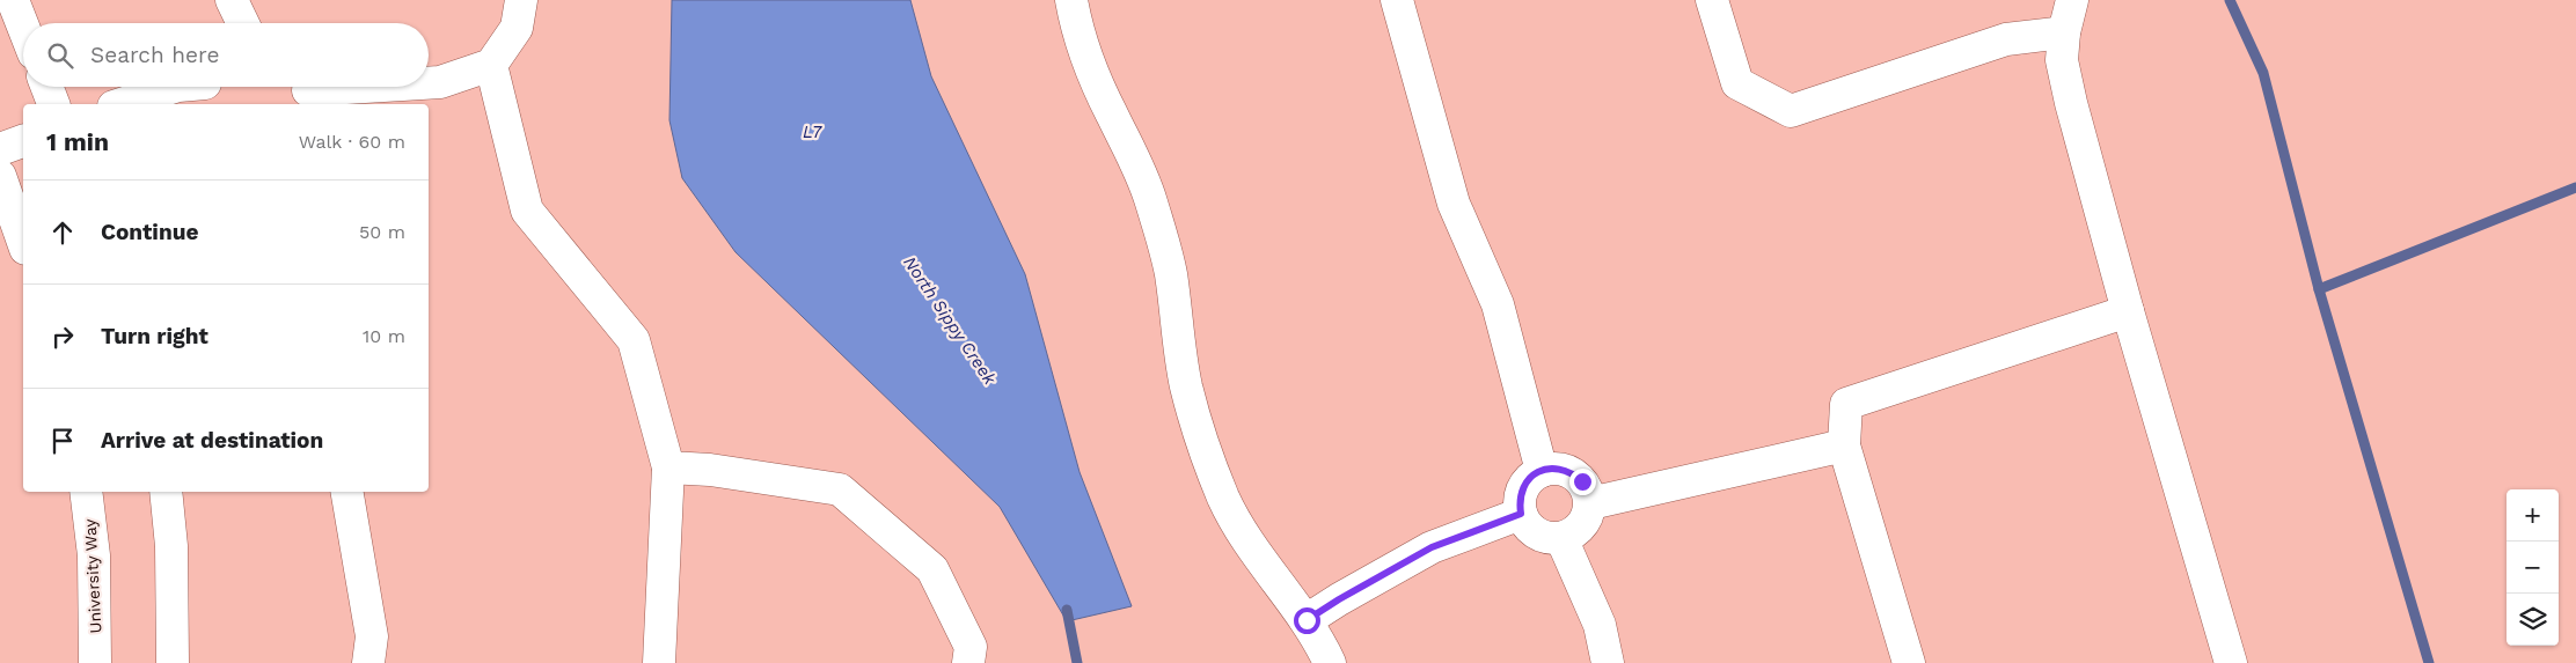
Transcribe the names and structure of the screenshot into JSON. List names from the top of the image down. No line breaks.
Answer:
{"streets":{"street":["University Way"]},"water":["L7","North Sippy Creek"],"page":{"search":"Search here","heading":["1 min","Walk · 60 m"],"list":[["Continue","50 m"],["Turn right","10 m"],"Arrive at destination"],"map_buttons":["+","−"]}}
